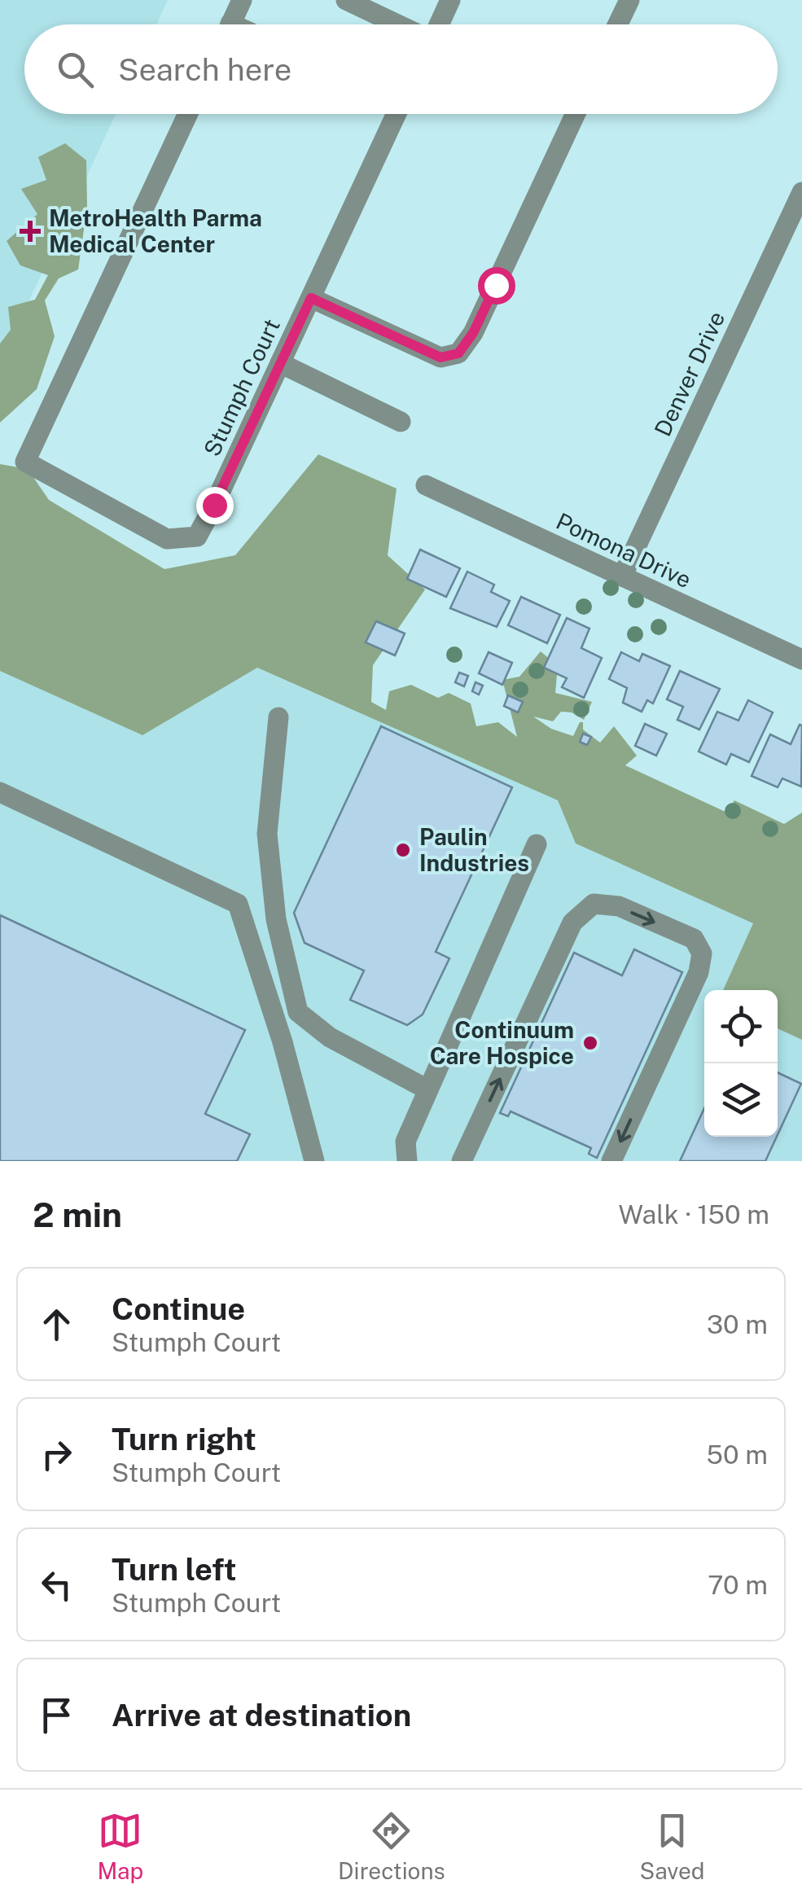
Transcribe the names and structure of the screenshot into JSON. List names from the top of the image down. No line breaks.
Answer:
{"streets":{"street":["Denver Drive","Stumph Court","Pomona Drive"]},"crossings":[["Denver Drive","Pomona Drive"]],"places":{"health":["MetroHealth Parma Medical Center"],"other":["Paulin Industries","Continuum Care Hospice"]},"page":{"search":"Search here","heading":["2 min","Walk · 150 m"],"list":[["Continue","Stumph Court","30 m"],["Turn right","Stumph Court","50 m"],["Turn left","Stumph Court","70 m"],"Arrive at destination"],"nav":["Map","Directions","Saved"]}}
